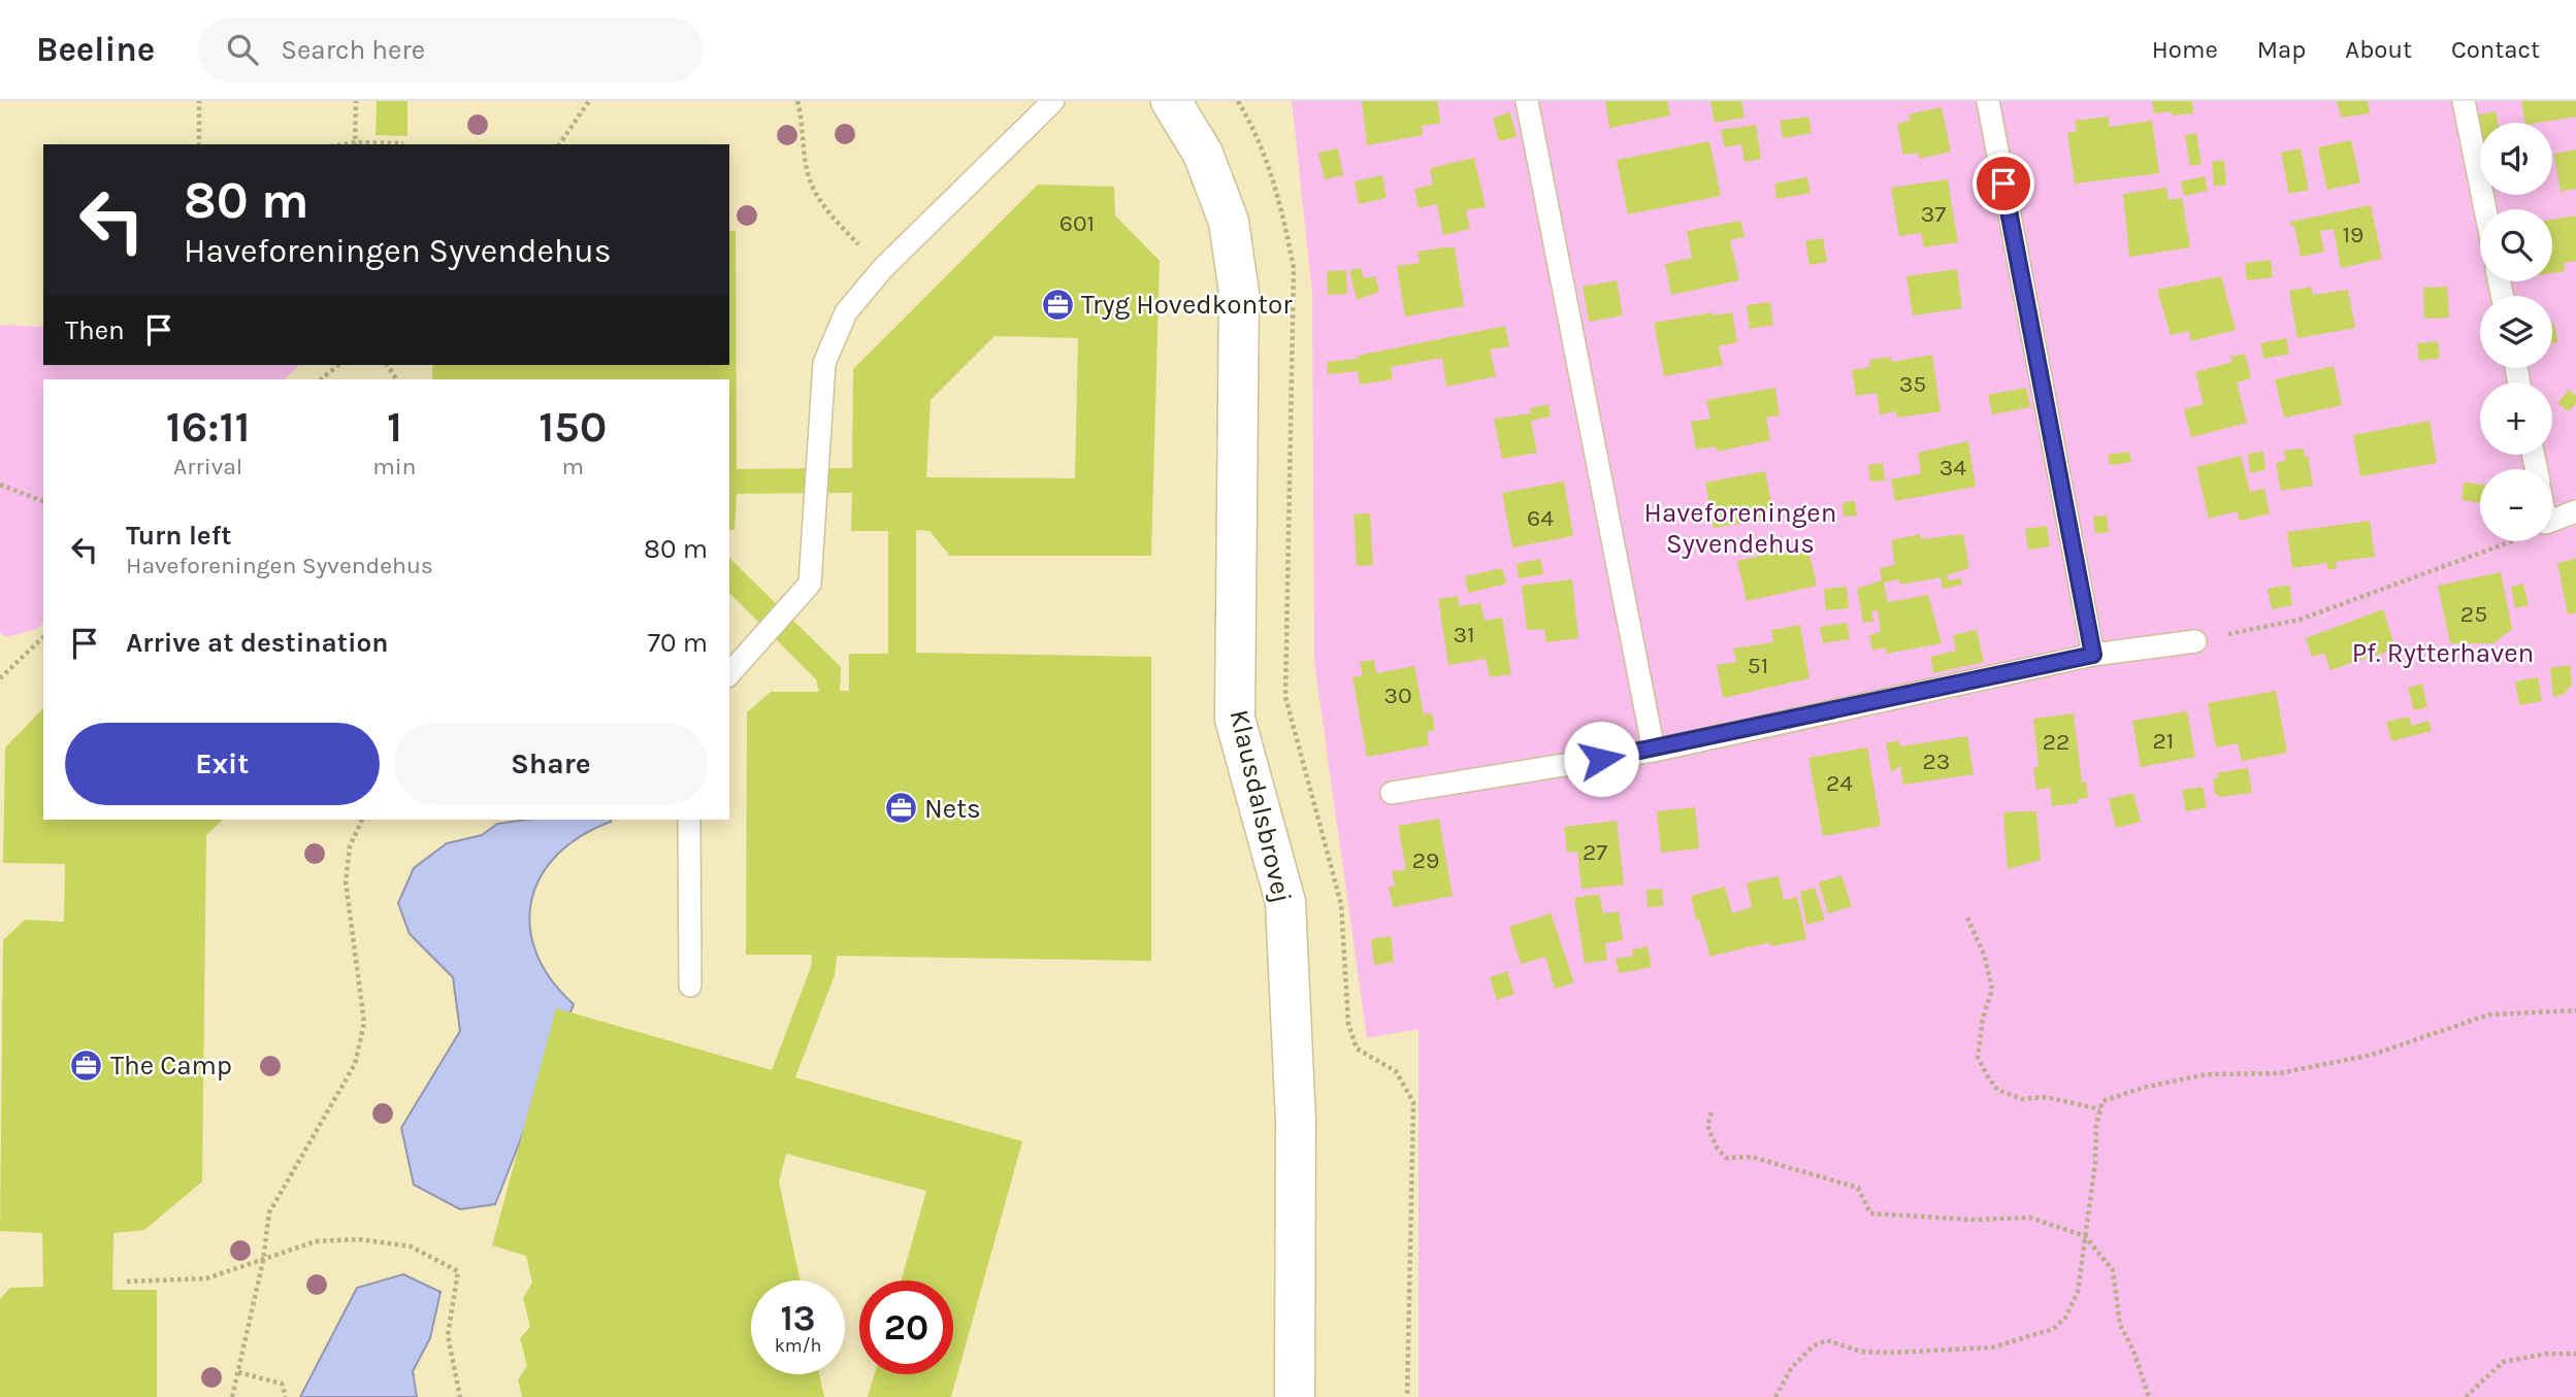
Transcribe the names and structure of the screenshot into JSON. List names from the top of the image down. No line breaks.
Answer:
{"streets":{"street":["Klausdalsbrovej"]},"parks":["Haveforeningen Syvendehus","Pf. Rytterhaven"],"places":{"office":["Tryg Hovedkontor","Nets","The Camp"]},"house_numbers":["37","601","19","35","34","64","25","31","51","30","21","22","23","24","27","29"],"page":{"header":"Beeline","search":"Search here","nav":["Home","Map","About","Contact"],"map_buttons":["+","−"],"turn":["80 m","Haveforeningen Syvendehus"],"then":"Then","eta":["16:11","Arrival","1","min","150","m"],"list":[{"name":"Turn left","note":"Haveforeningen Syvendehus","value":"80 m"},{"name":"Arrive at destination","value":"70 m"}],"buttons":["Exit","Share"],"speed":"13 km/h","limit":"20"}}
